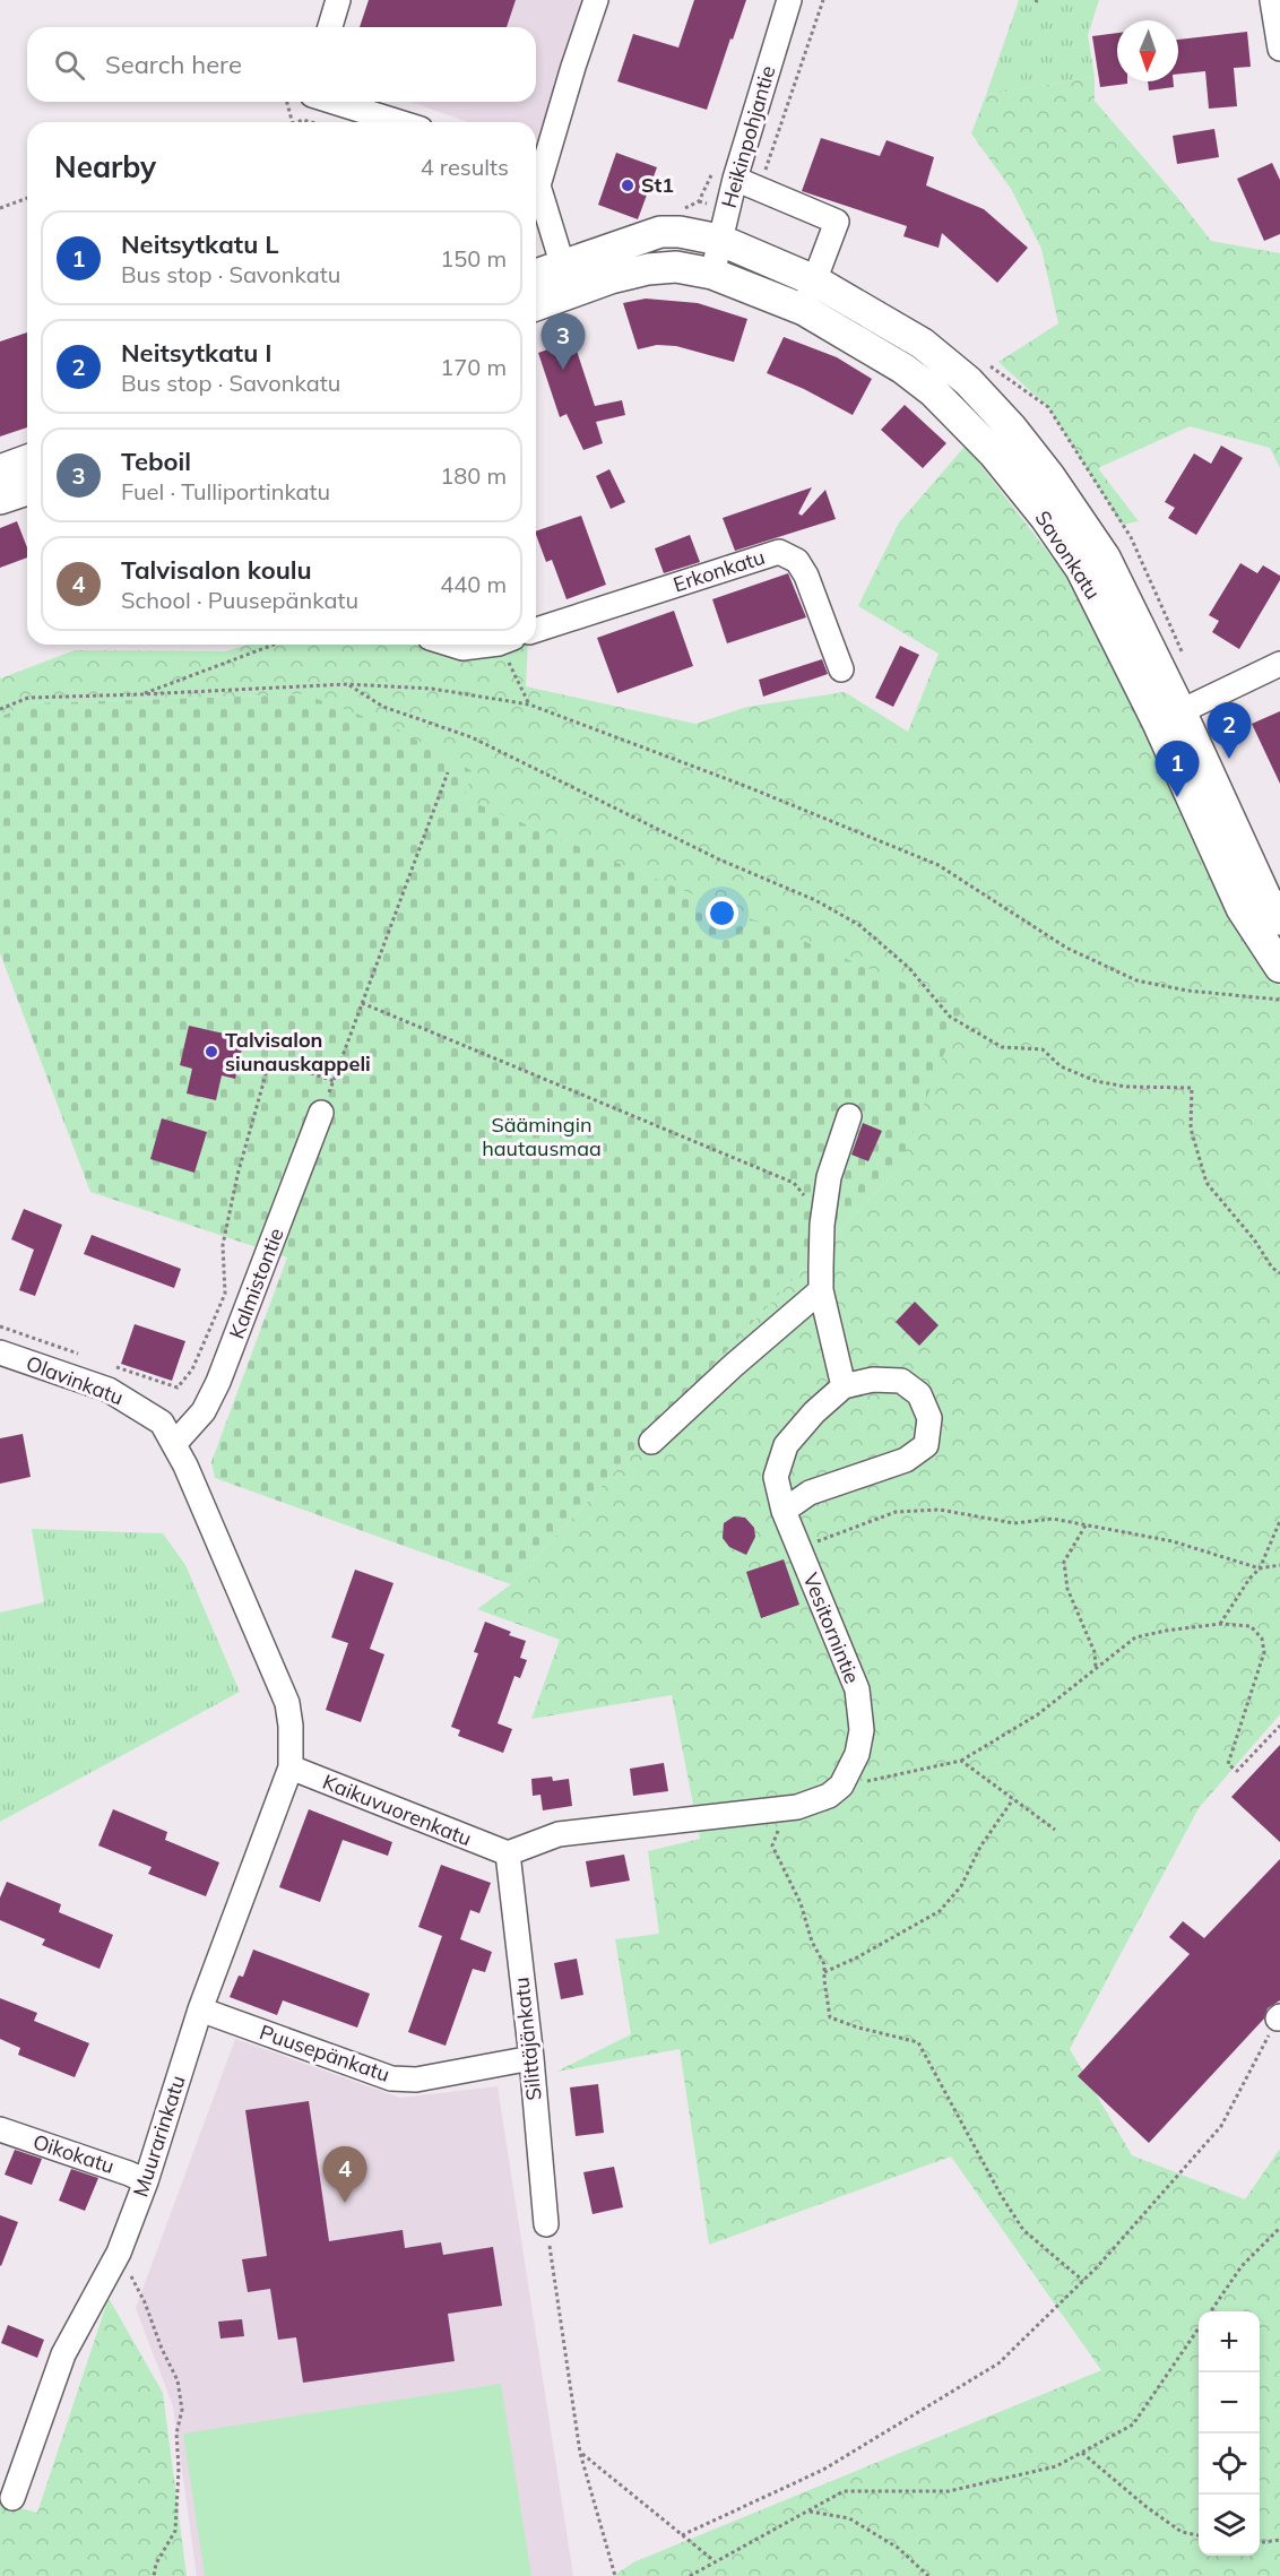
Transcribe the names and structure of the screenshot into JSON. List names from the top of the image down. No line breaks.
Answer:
{"streets":{"main road":["Savonkatu"],"street":["Heikinpohjantie","Erkonkatu","Kalmistontie","Olavinkatu","Vesitornintie","Kaikuvuorenkatu","Silittäjänkatu","Puusepänkatu","Muurarinkatu","Oikokatu"]},"crossings":[["Heikinpohjantie","Savonkatu"],["Kalmistontie","Olavinkatu"],["Kaikuvuorenkatu","Silittäjänkatu"],["Kaikuvuorenkatu","Muurarinkatu"],["Silittäjänkatu","Puusepänkatu"],["Puusepänkatu","Muurarinkatu"],["Muurarinkatu","Oikokatu"]],"parks":["Säämingin hautausmaa"],"places":["St1","Talvisalon siunauskappeli"],"north":"bottom","page":{"search":"Search here","heading":["Nearby","4 results"],"list":[{"mark":"1","name":"Neitsytkatu L","note":"Bus stop · Savonkatu","value":"150 m"},{"mark":"2","name":"Neitsytkatu I","note":"Bus stop · Savonkatu","value":"170 m"},{"mark":"3","name":"Teboil","note":"Fuel · Tulliportinkatu","value":"180 m"},{"mark":"4","name":"Talvisalon koulu","note":"School · Puusepänkatu","value":"440 m"}],"pins":["3","2","1","4"],"map_buttons":["+","−"]}}
